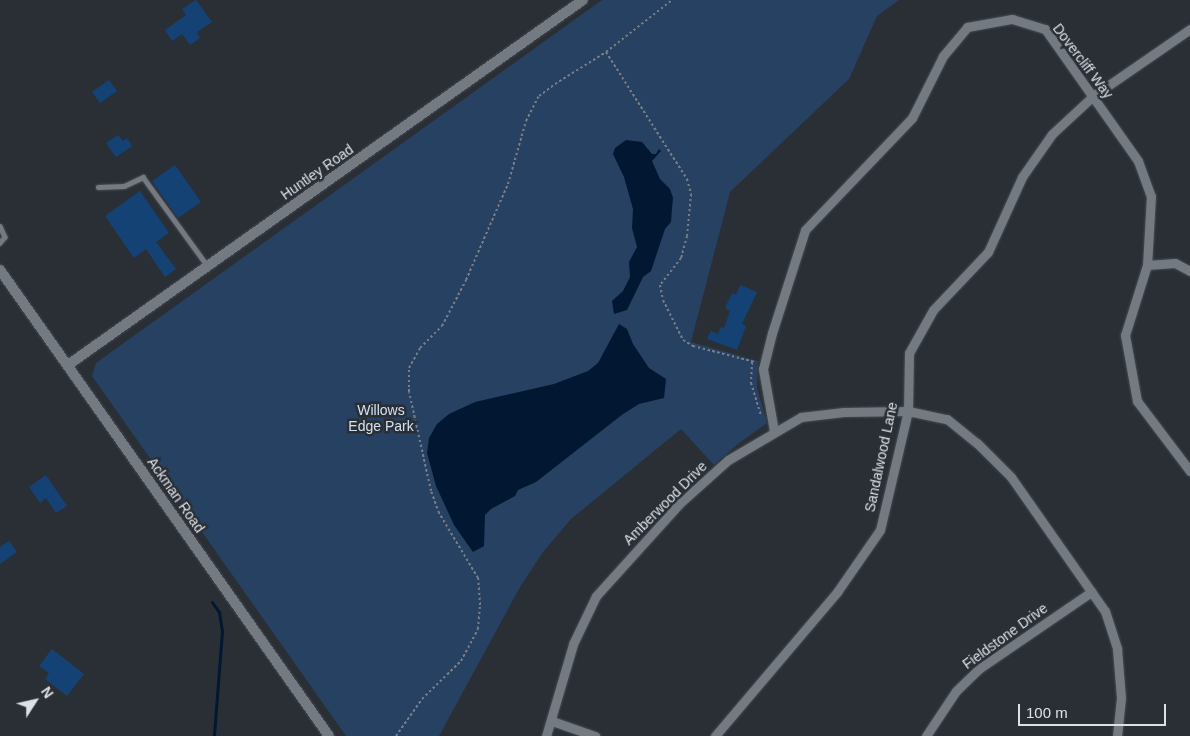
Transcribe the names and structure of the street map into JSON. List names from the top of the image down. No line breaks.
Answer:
{"streets":{"street":["Dovercliff Way","Huntley Road","Sandalwood Lane","Ackman Road","Amberwood Drive","Fieldstone Drive"]},"crossings":[["Dovercliff Way","Sandalwood Lane"],["Dovercliff Way","Amberwood Drive"],["Huntley Road","Ackman Road"],["Sandalwood Lane","Amberwood Drive"],["Amberwood Drive","Fieldstone Drive"]],"parks":["Willows Edge Park"],"scale_bar":"100 m","north":"top right"}
